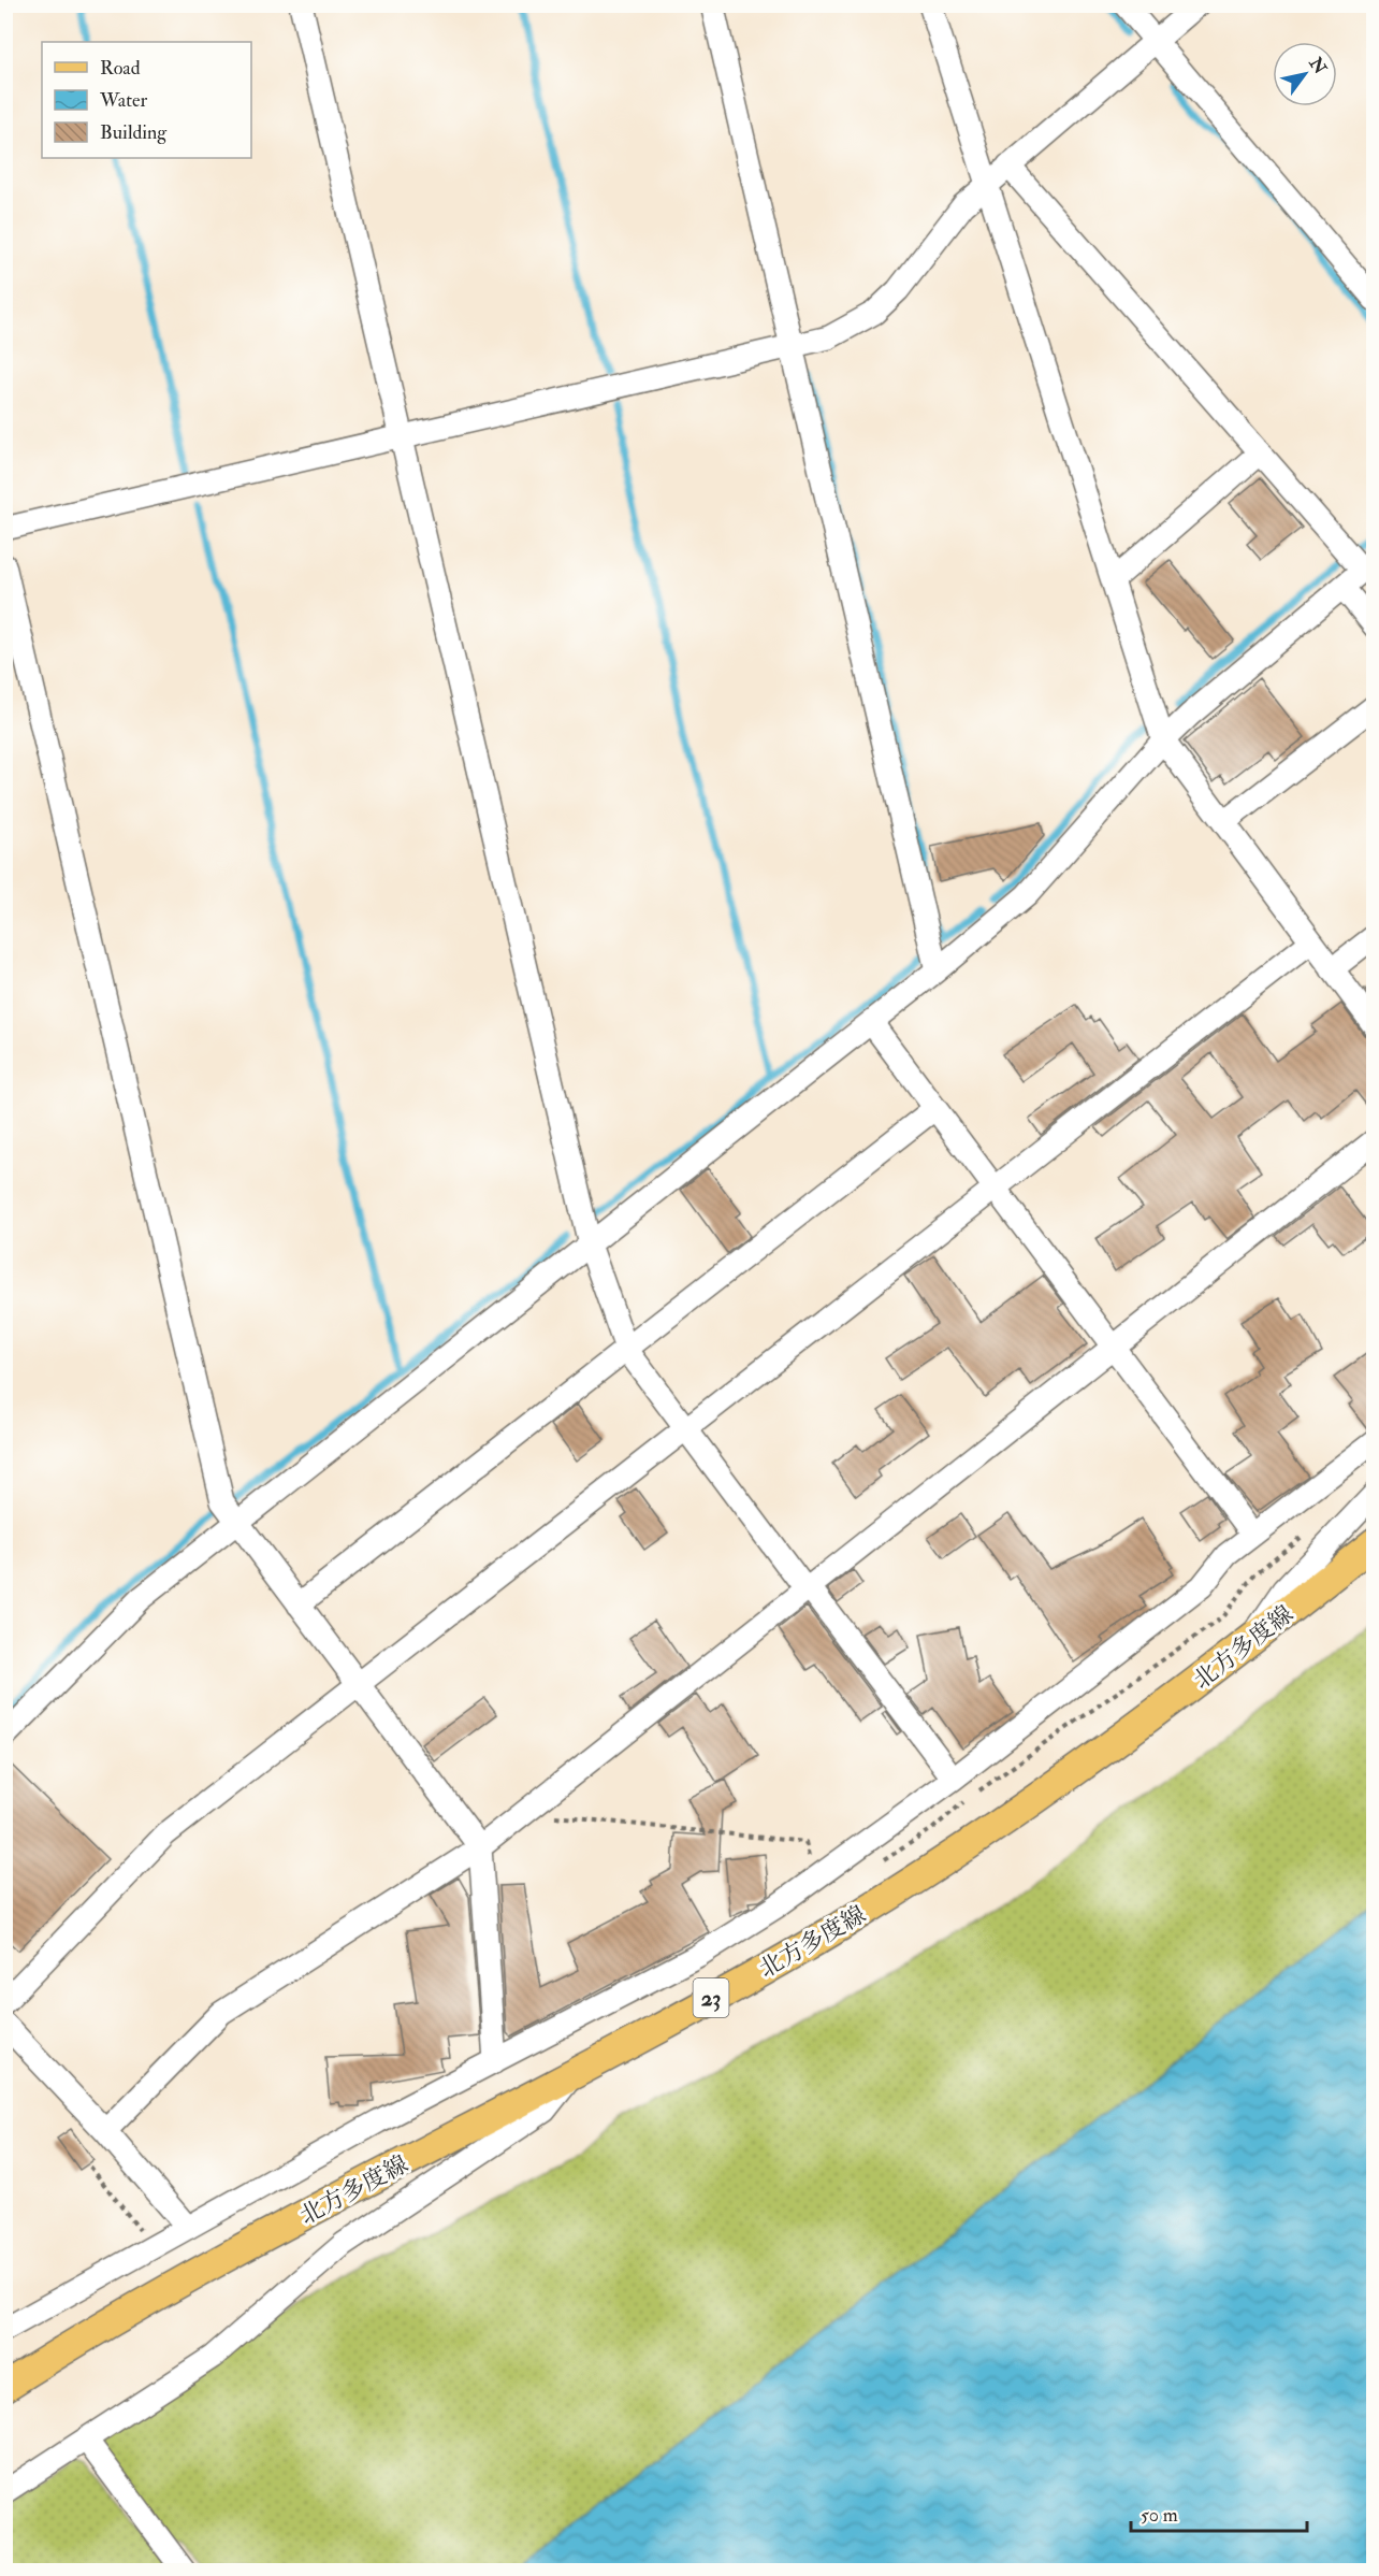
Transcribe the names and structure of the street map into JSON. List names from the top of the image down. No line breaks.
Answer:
{"streets":{"main road":["北方多度線","23"]},"legend":["Road","Water","Building"],"scale_bar":"50 m","north":"top right"}
